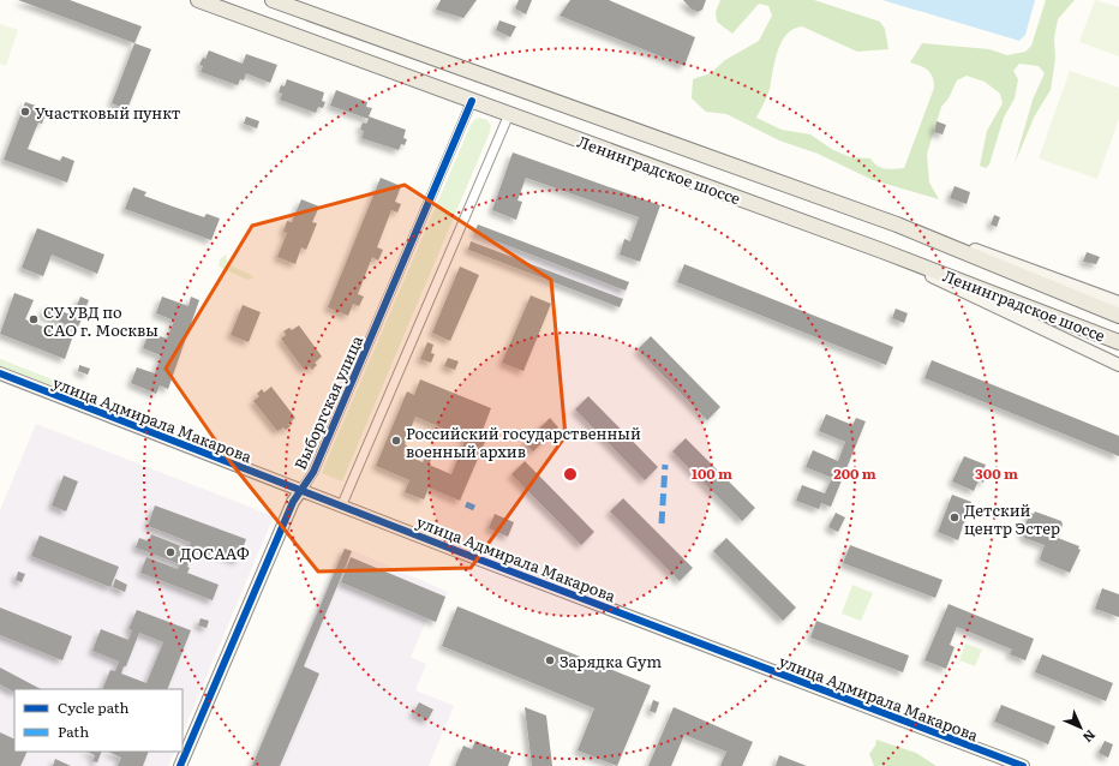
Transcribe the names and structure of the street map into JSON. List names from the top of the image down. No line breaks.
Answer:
{"streets":{"main road":["Ленинградское шоссе"],"street":["Выборгская улица","улица Адмирала Макарова"]},"crossings":[["Ленинградское шоссе","Выборгская улица"],["Выборгская улица","улица Адмирала Макарова"]],"places":["Участковый пункт","СУ УВД по САО г. Москвы","Российский государственный военный архив","Детский центр Эстер","ДОСААФ","Зарядка Gym"],"legend":["Cycle path","Path"],"north":"bottom right","rings":["100 m","200 m","300 m"]}
